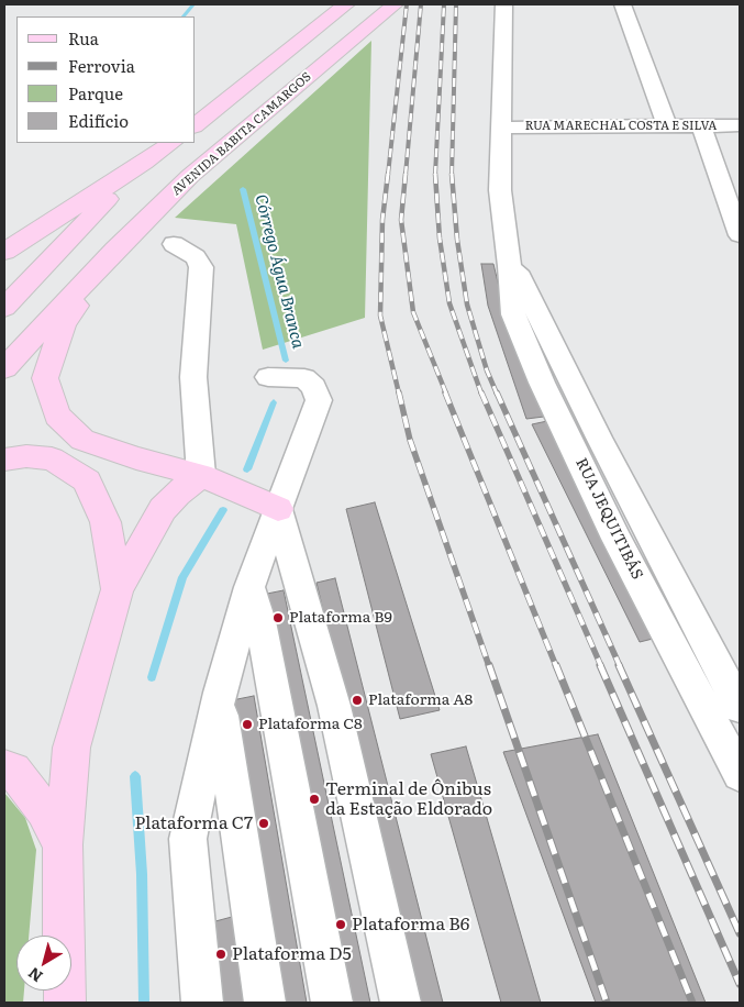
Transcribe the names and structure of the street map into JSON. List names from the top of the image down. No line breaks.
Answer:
{"streets":{"main road":["AVENIDA BABITA CAMARGOS"],"street":["RUA MARECHAL COSTA E SILVA","RUA JEQUITIBÁS"]},"crossings":[["RUA MARECHAL COSTA E SILVA","RUA JEQUITIBÁS"]],"water":["Córrego Água Branca"],"places":["Plataforma B9","Plataforma A8","Plataforma C8","Terminal de Ônibus da Estação Eldorado","Plataforma C7","Plataforma B6","Plataforma D5"],"legend":["Rua","Ferrovia","Parque","Edifício"],"north":"bottom left"}
